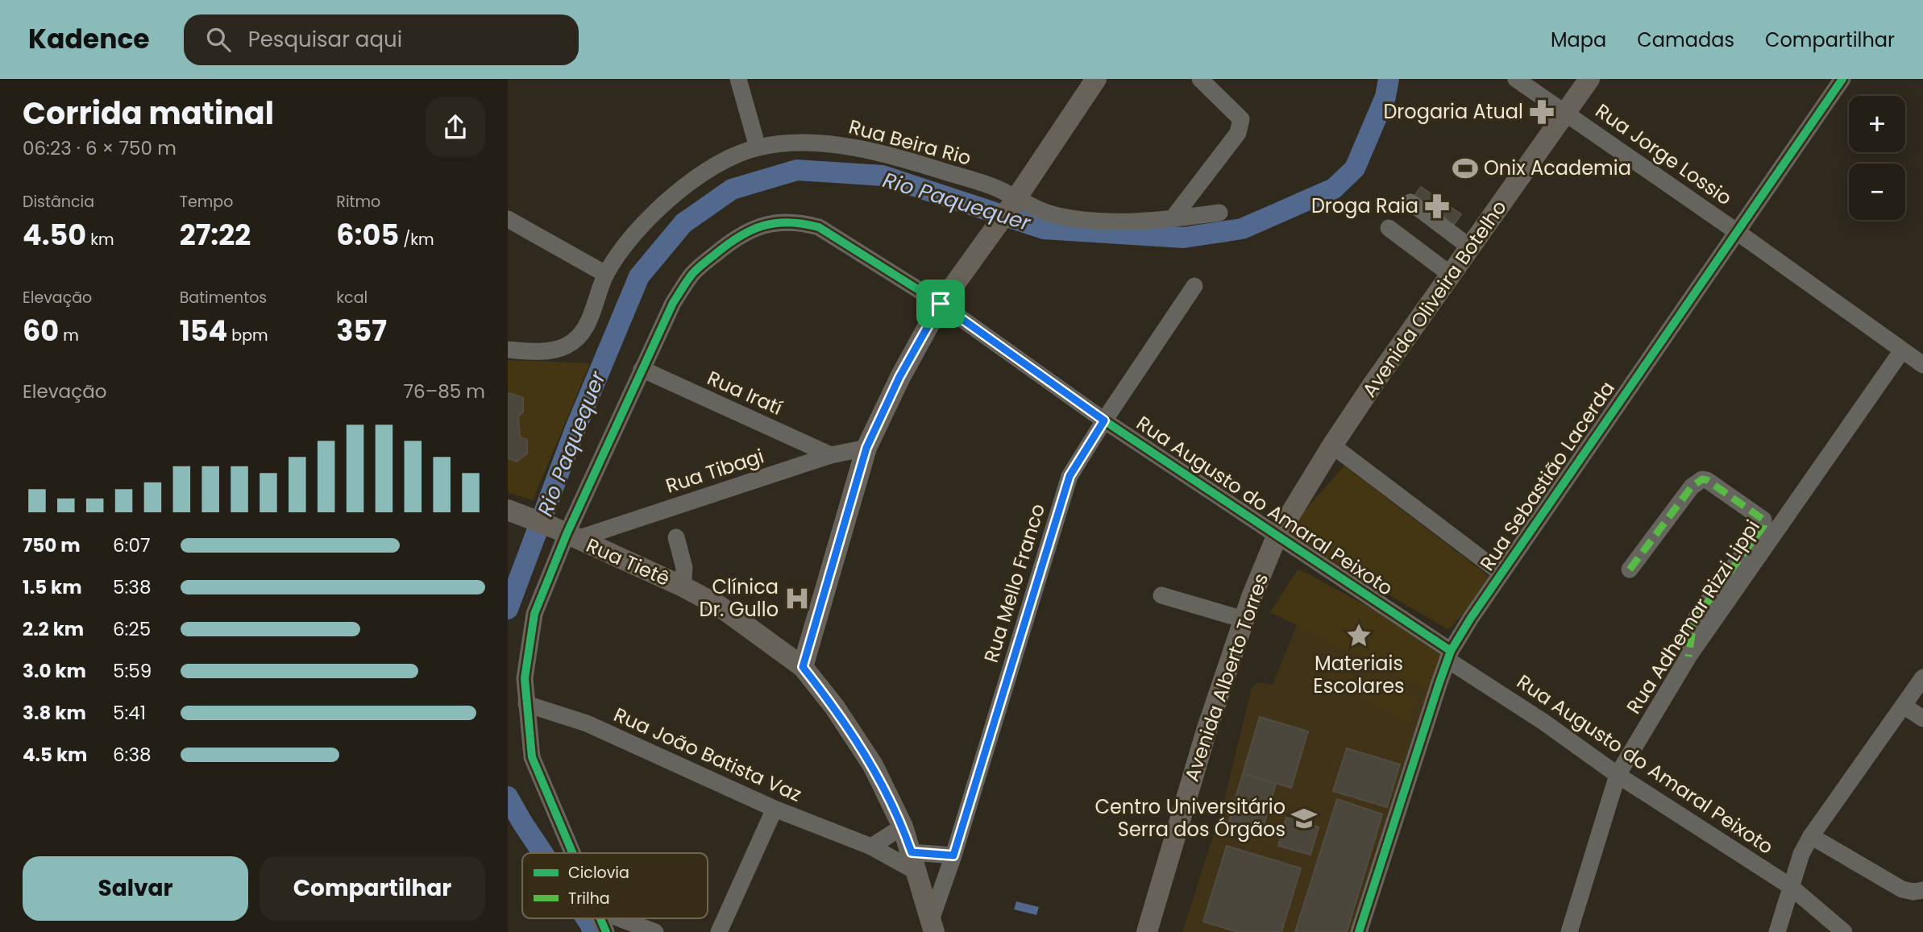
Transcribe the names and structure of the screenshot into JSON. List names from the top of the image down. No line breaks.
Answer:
{"streets":{"main road":["Avenida Oliveira Botelho","Rua Tietê","Avenida Alberto Torres"],"street":["Rua Beira Rio","Rua Jorge Lossio","Rua Iratí","Rua Tibagi","Rua Sebastião Lacerda","Rua Augusto do Amaral Peixoto","Rua Mello Franco","Rua Adhemar Rizzi Lippi","Rua João Batista Vaz"]},"crossings":[["Rua Jorge Lossio","Avenida Oliveira Botelho"],["Rua Jorge Lossio","Rua Sebastião Lacerda"],["Rua Jorge Lossio","Rua Adhemar Rizzi Lippi"],["Avenida Oliveira Botelho","Rua Augusto do Amaral Peixoto"],["Avenida Oliveira Botelho","Avenida Alberto Torres"],["Rua Iratí","Rua Tibagi"],["Rua Iratí","Rua Augusto do Amaral Peixoto"],["Rua Tibagi","Rua Augusto do Amaral Peixoto"],["Rua Tibagi","Rua Tietê"],["Rua Sebastião Lacerda","Rua Augusto do Amaral Peixoto"],["Rua Augusto do Amaral Peixoto","Rua Tietê"],["Rua Augusto do Amaral Peixoto","Rua Mello Franco"],["Rua Augusto do Amaral Peixoto","Rua Adhemar Rizzi Lippi"],["Rua Augusto do Amaral Peixoto","Avenida Alberto Torres"],["Rua Augusto do Amaral Peixoto","Rua João Batista Vaz"],["Rua Tietê","Rua Mello Franco"],["Rua Tietê","Rua João Batista Vaz"]],"water":["Rio Paquequer"],"places":{"pharmacy":["Drogaria Atual","Droga Raia"],"sports":["Onix Academia"],"hospital":["Clínica Dr. Gullo"],"place":["Materiais Escolares"],"school or university":["Centro Universitário Serra dos Órgãos"]},"legend":["Ciclovia","Trilha"],"page":{"header":"Kadence","search":"Pesquisar aqui","nav":["Mapa","Camadas","Compartilhar"],"heading":["Corrida matinal","06:23 · 6 × 750 m"],"map_buttons":["+","−"],"stats":[["Distância","4.50 km"],["Tempo","27:22"],["Ritmo","6:05 /km"],["Elevação","60 m"],["Batimentos","154 bpm"],["kcal","357"]],"chart":["Elevação","76–85 m"],"list":[{"name":"750 m","note":"6:07"},{"name":"1.5 km","note":"5:38"},{"name":"2.2 km","note":"6:25"},{"name":"3.0 km","note":"5:59"},{"name":"3.8 km","note":"5:41"},{"name":"4.5 km","note":"6:38"}],"buttons":["Salvar","Compartilhar"]}}
